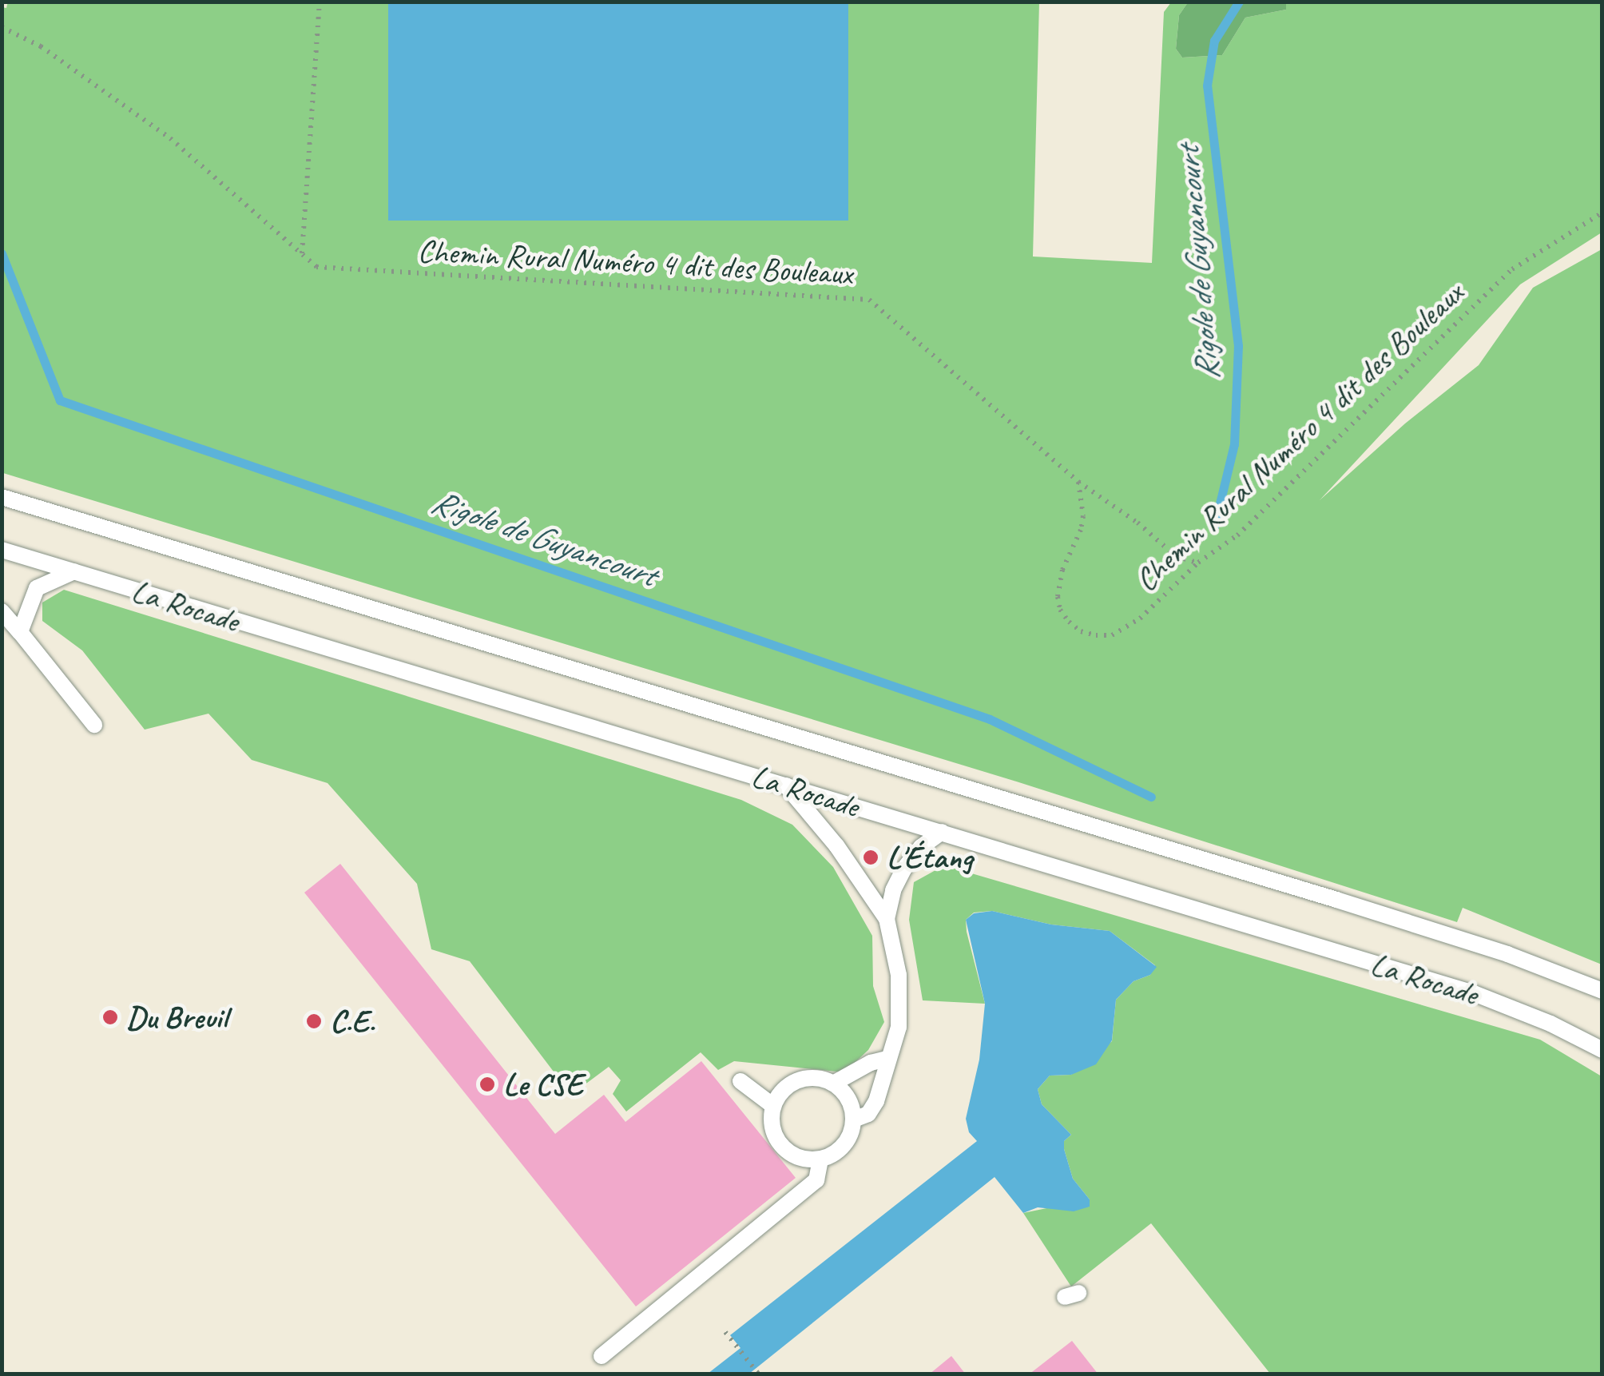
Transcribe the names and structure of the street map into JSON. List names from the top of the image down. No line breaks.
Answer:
{"streets":{"lane":["La Rocade"],"path":["Chemin Rural Numéro 4 dit des Bouleaux"]},"water":["Rigole de Guyancourt"],"places":["L'Étang","Du Breuil","C.E.","Le CSE"]}
